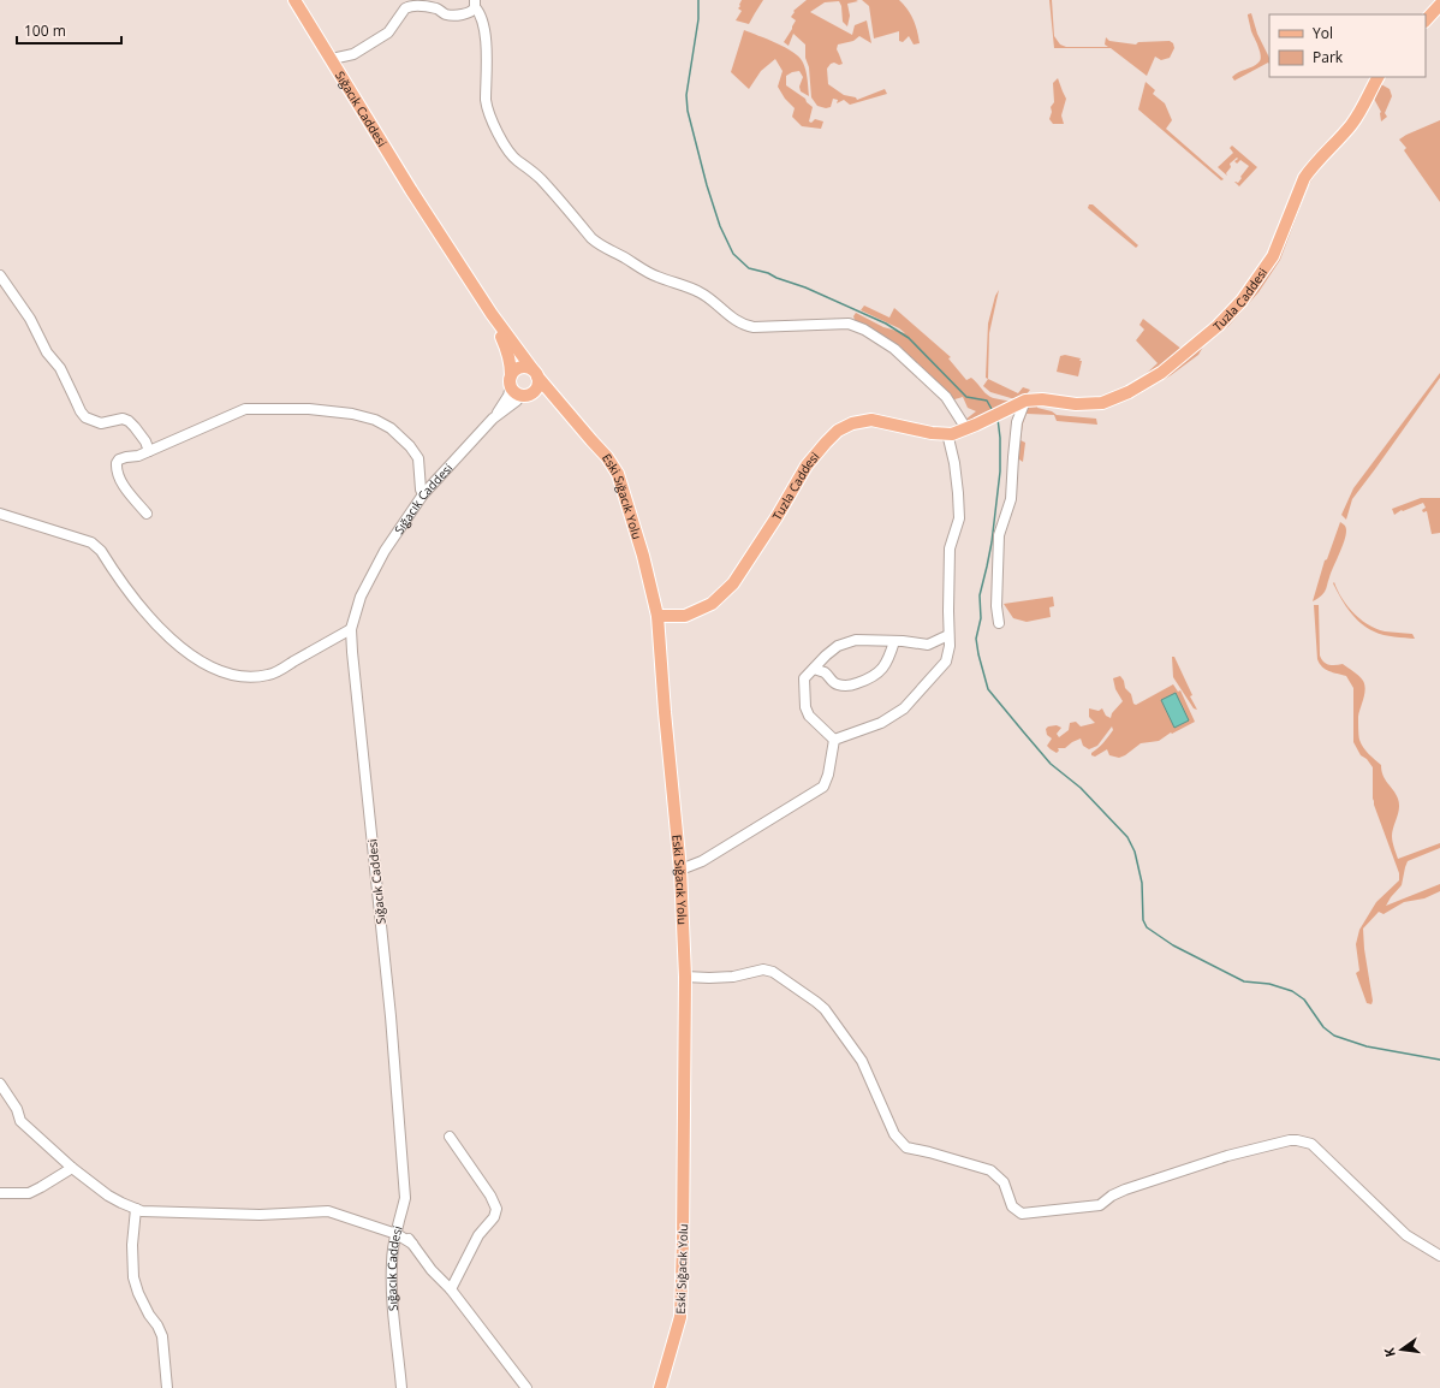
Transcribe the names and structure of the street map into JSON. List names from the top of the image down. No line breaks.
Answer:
{"streets":{"main road":["Sığacık Caddesi","Tuzla Caddesi","Eski Sığacık Yolu"]},"crossings":[["Sığacık Caddesi","Eski Sığacık Yolu"],["Tuzla Caddesi","Eski Sığacık Yolu"]],"legend":["Yol","Park"],"scale_bar":"100 m","north":"left"}
